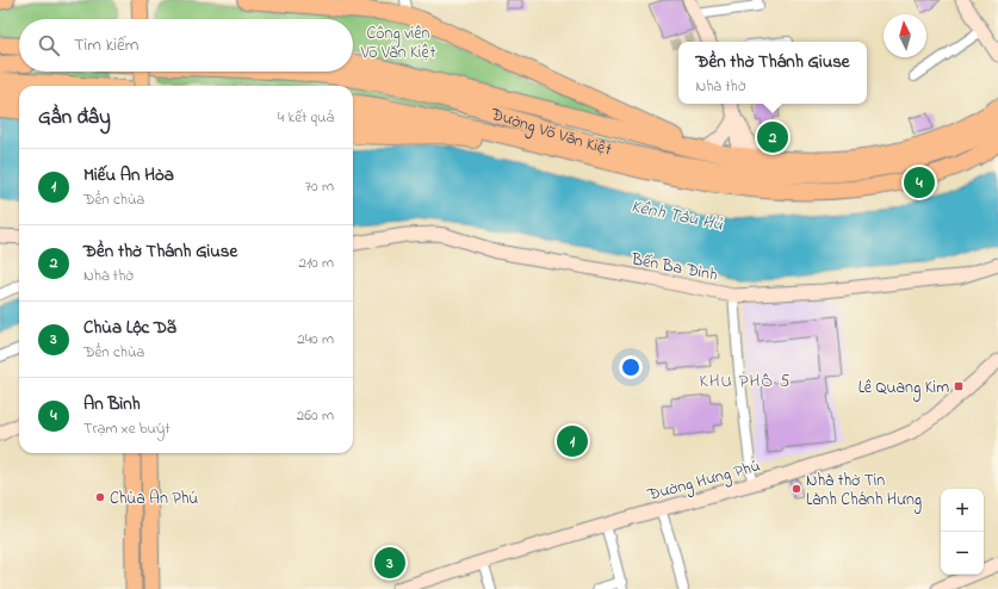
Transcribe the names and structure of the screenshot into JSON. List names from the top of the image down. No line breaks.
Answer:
{"streets":{"highway":["Đường Võ Văn Kiệt"],"street":["Bến Ba Đình","Đường Hưng Phú"]},"districts":["KHU PHỐ 5"],"water":["Kênh Tàu Hủ"],"parks":["Công viên Võ Văn Kiệt"],"places":{"transit":["Lê Quang Kim"],"other":["Nhà thờ Tin Lành Chánh Hưng","Chùa An Phú"]},"north":"top","page":{"search":"Tìm kiếm","popup":["Đền thờ Thánh Giuse","Nhà thờ"],"heading":["Gần đây","4 kết quả"],"pins":["2","4","1","3"],"list":[{"mark":"1","name":"Miếu An Hòa","note":"Đền chùa","value":"70 m"},{"mark":"2","name":"Đền thờ Thánh Giuse","note":"Nhà thờ","value":"210 m"},{"mark":"3","name":"Chùa Lộc Dã","note":"Đền chùa","value":"240 m"},{"mark":"4","name":"An Bình","note":"Trạm xe buýt","value":"260 m"}],"map_buttons":["+","−"]}}
